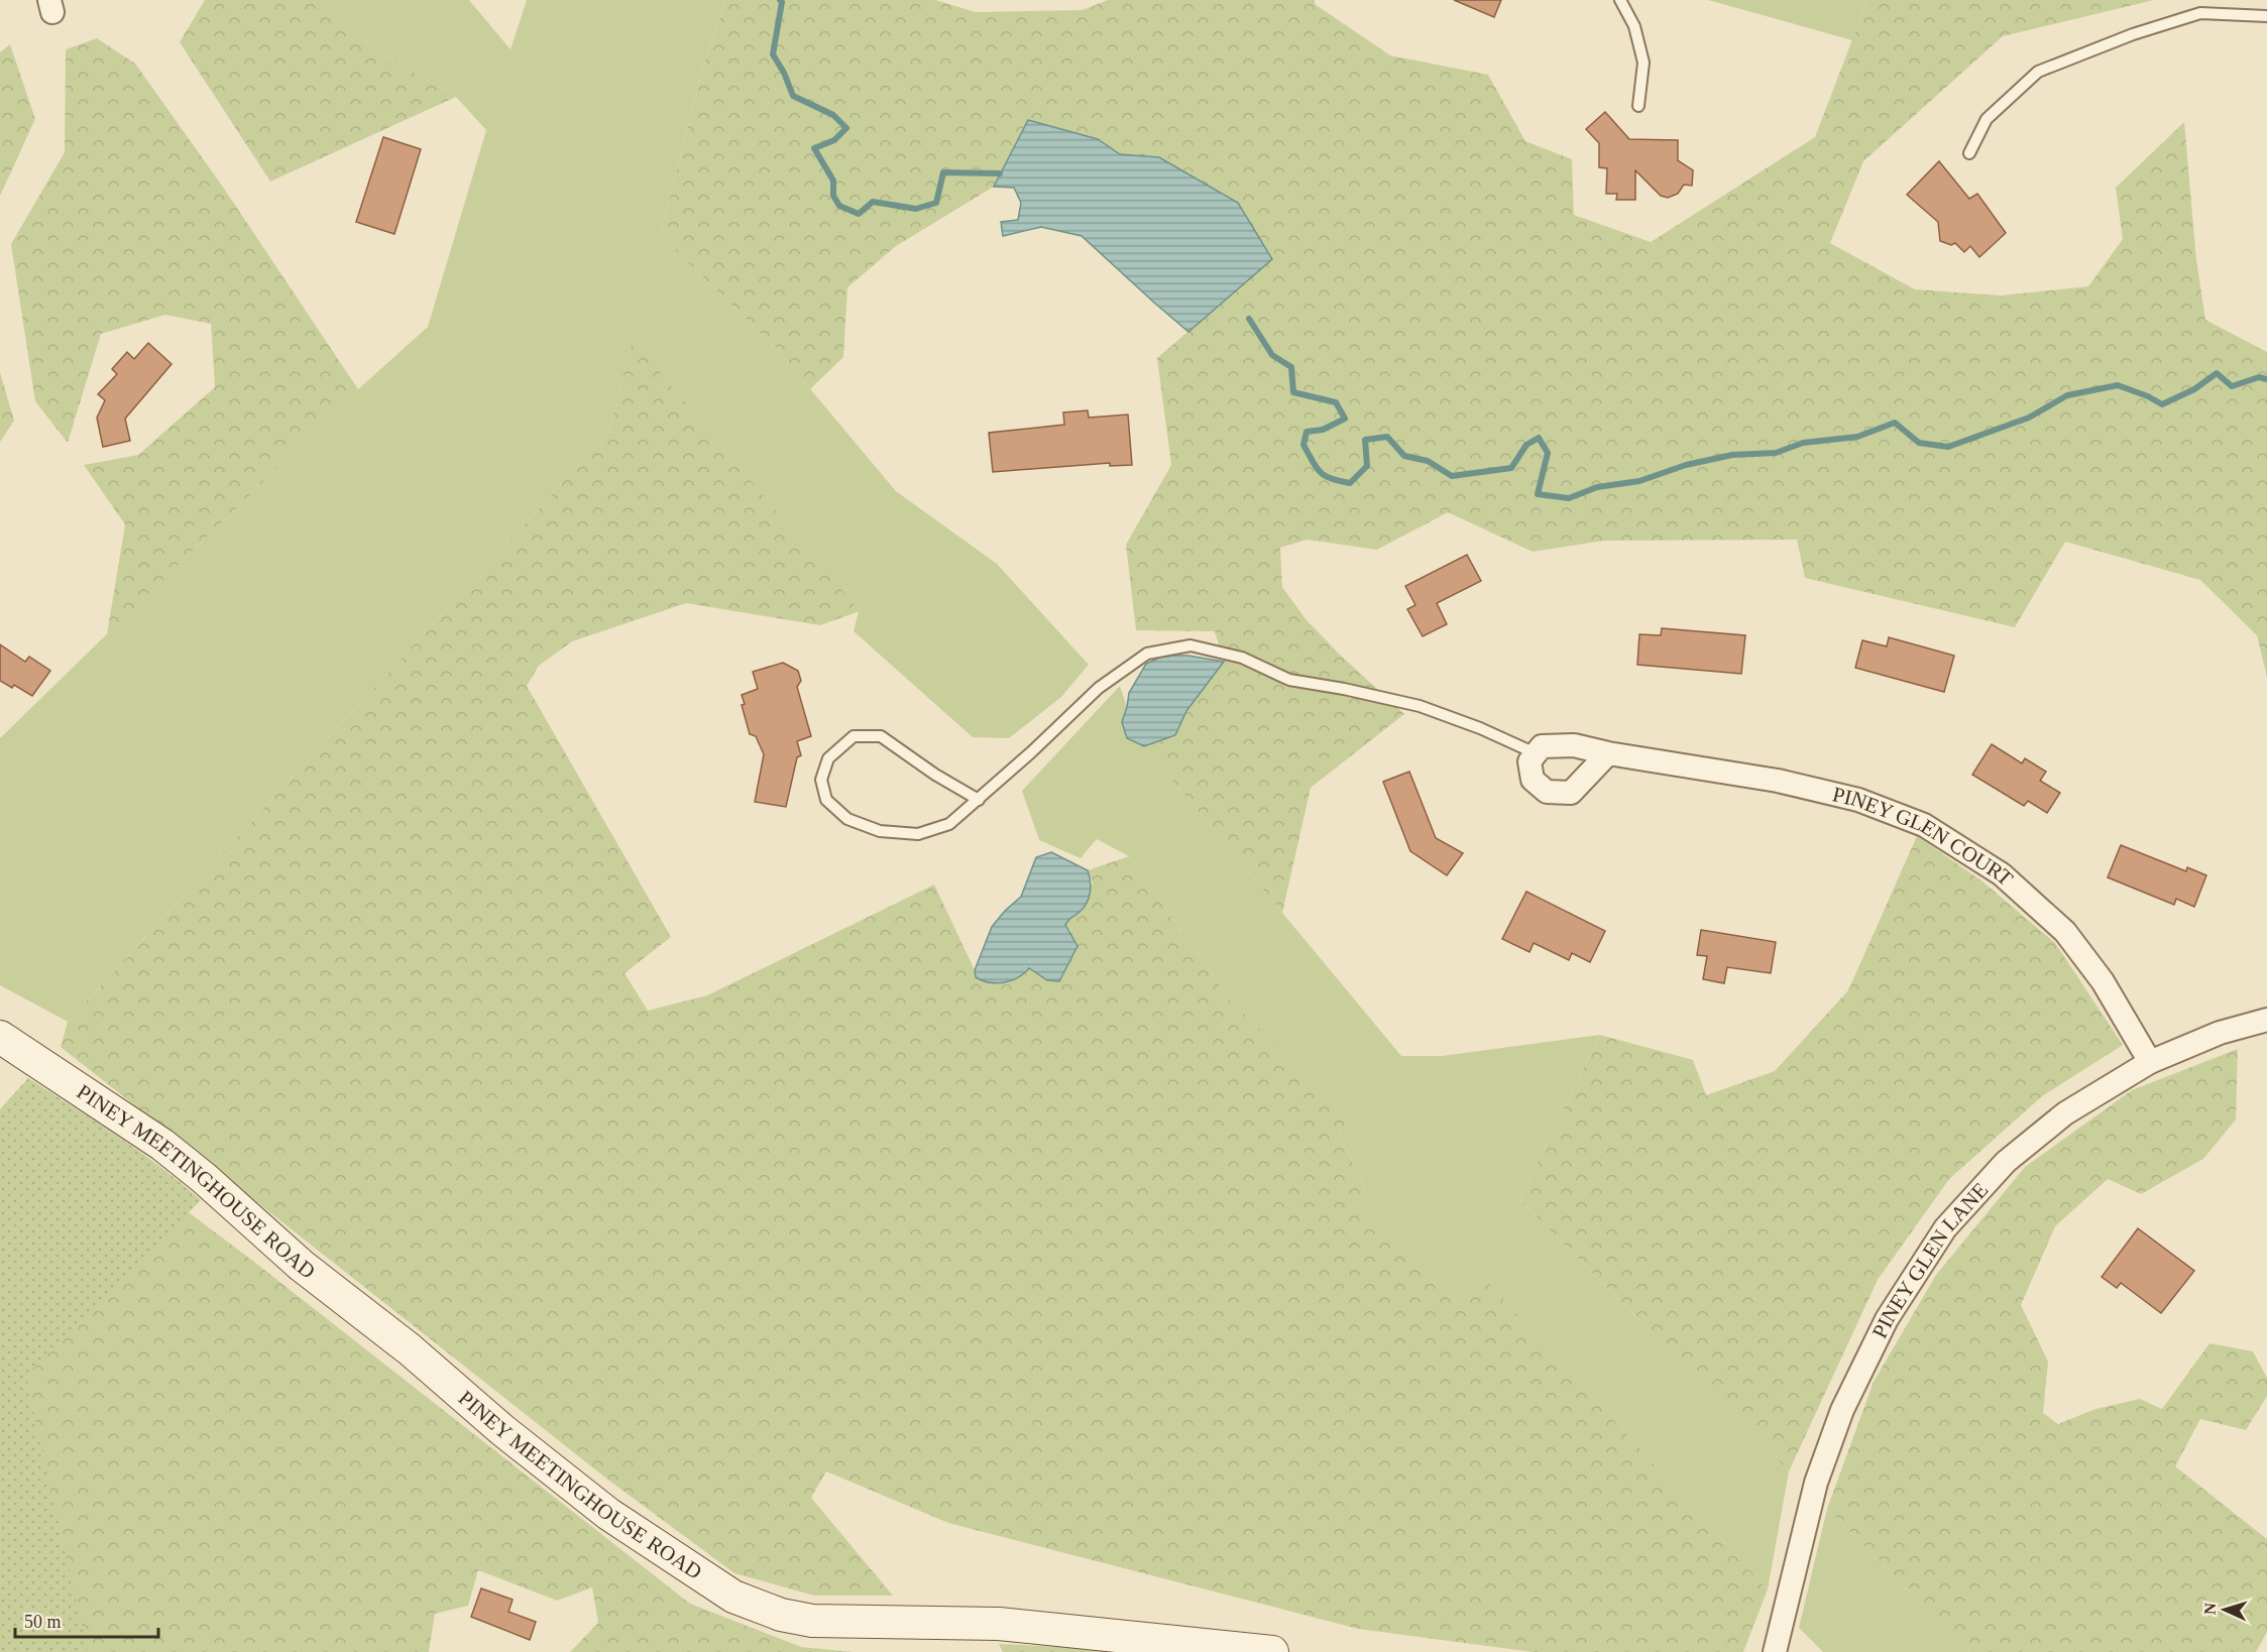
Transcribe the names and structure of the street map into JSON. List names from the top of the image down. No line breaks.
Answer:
{"streets":{"main road":["PINEY MEETINGHOUSE ROAD"],"street":["PINEY GLEN COURT","PINEY GLEN LANE"]},"crossings":[["PINEY GLEN COURT","PINEY GLEN LANE"]],"scale_bar":"50 m","north":"left"}
